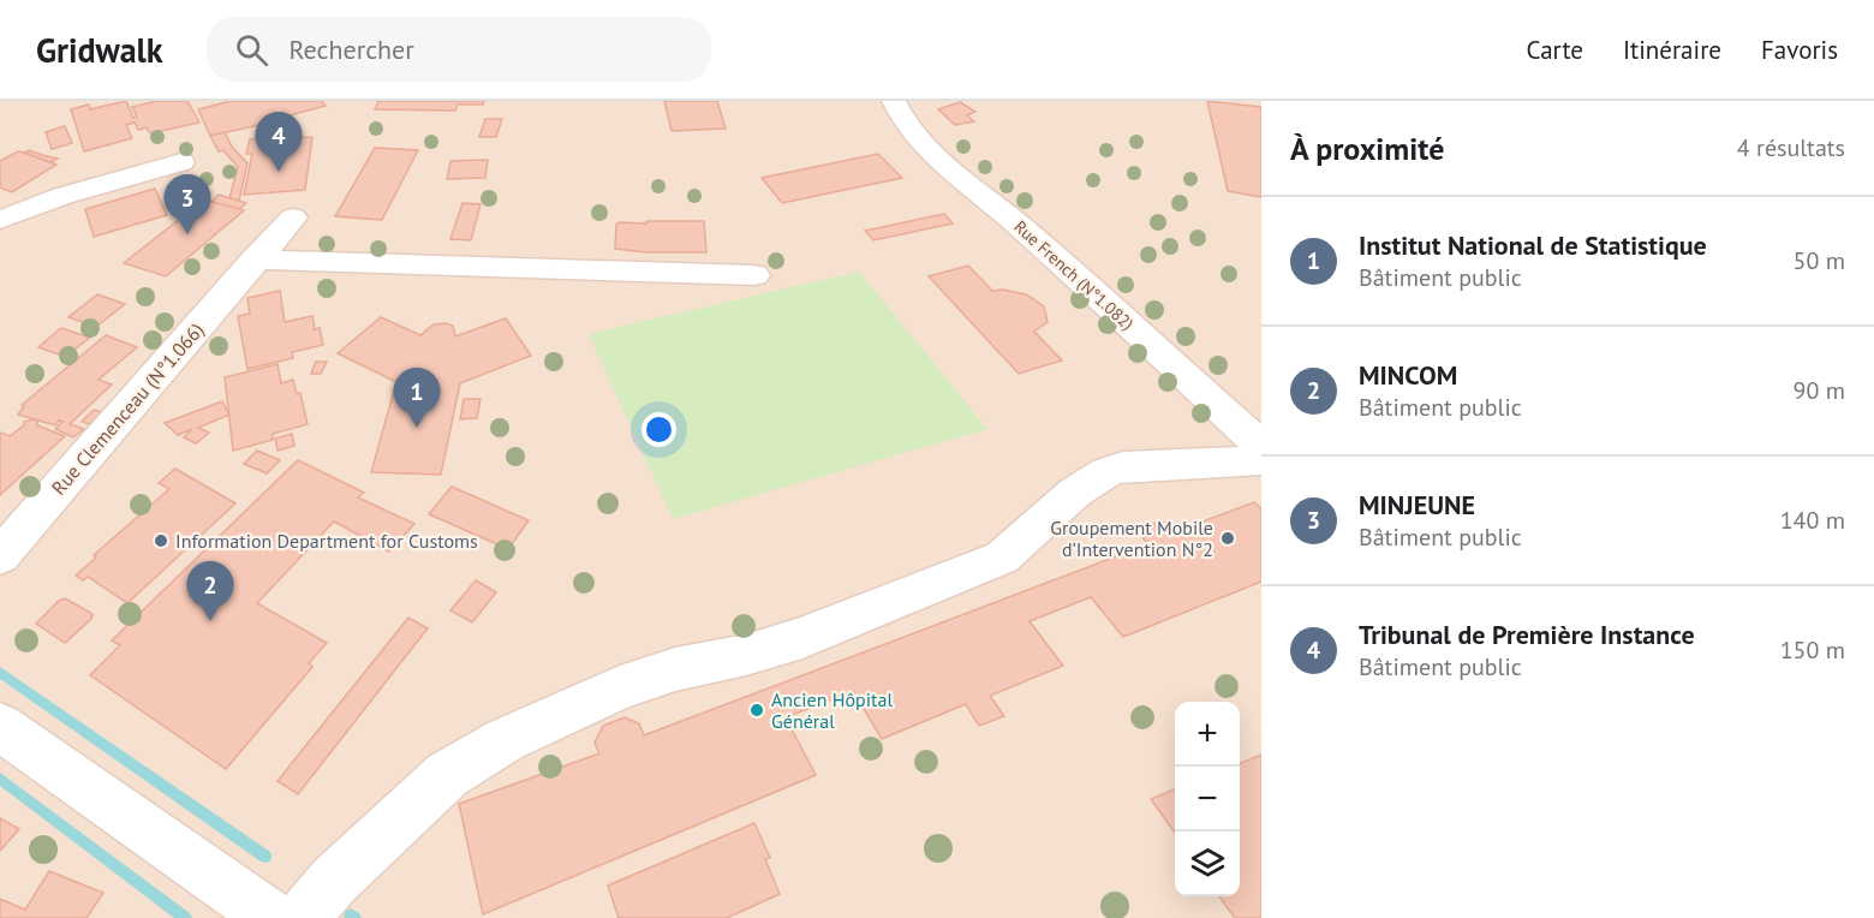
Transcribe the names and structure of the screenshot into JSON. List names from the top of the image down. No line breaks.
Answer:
{"streets":{"street":["Rue French (N°1.082)","Rue Clemenceau (N°1.066)"]},"places":["Groupement Mobile d’Intervention N°2","Information Department for Customs","Ancien Hôpital Général"],"page":{"header":"Gridwalk","search":"Rechercher","nav":["Carte","Itinéraire","Favoris"],"heading":["À proximité","4 résultats"],"pins":["4","3","1","2"],"list":[{"mark":"1","name":"Institut National de Statistique","note":"Bâtiment public","value":"50 m"},{"mark":"2","name":"MINCOM","note":"Bâtiment public","value":"90 m"},{"mark":"3","name":"MINJEUNE","note":"Bâtiment public","value":"140 m"},{"mark":"4","name":"Tribunal de Première Instance","note":"Bâtiment public","value":"150 m"}],"map_buttons":["+","−"]}}
